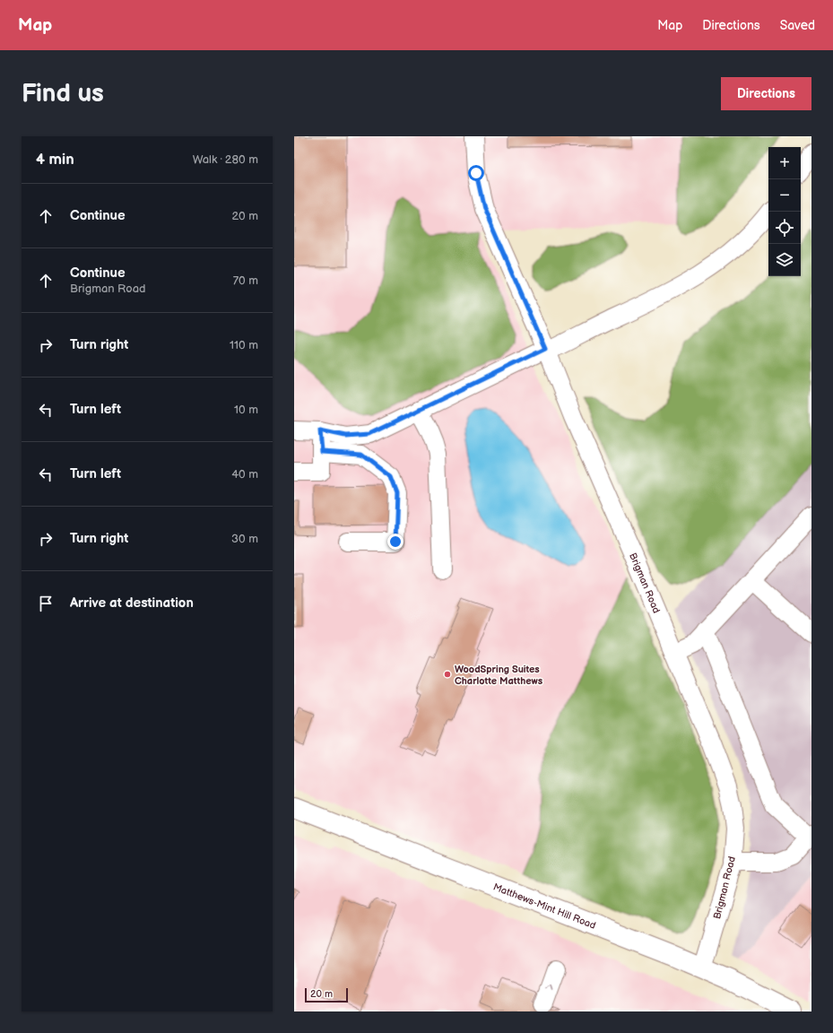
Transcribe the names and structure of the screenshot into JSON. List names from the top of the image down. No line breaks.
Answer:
{"streets":{"main road":["Matthews-Mint Hill Road"],"street":["Brigman Road"]},"crossings":[["Brigman Road","Matthews-Mint Hill Road"]],"places":["WoodSpring Suites Charlotte Matthews"],"scale_bar":"20 m","page":{"header":"Map","nav":["Map","Directions","Saved"],"buttons":"Directions","title":"Find us","heading":["4 min","Walk · 280 m"],"map_buttons":["+","−"],"list":[["Continue","20 m"],["Continue","Brigman Road","70 m"],["Turn right","110 m"],["Turn left","10 m"],["Turn left","40 m"],["Turn right","30 m"],"Arrive at destination"],"scale":"20 m"}}
